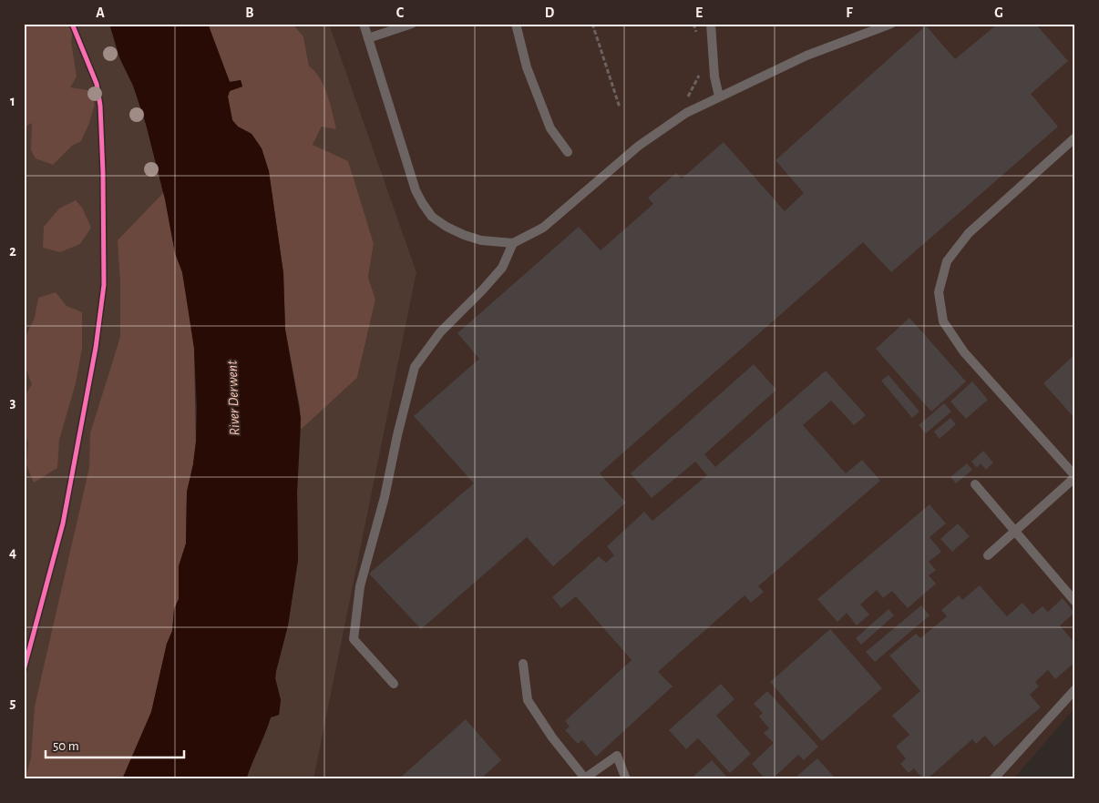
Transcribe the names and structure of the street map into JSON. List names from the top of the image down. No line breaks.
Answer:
{"water":["River Derwent"],"scale_bar":"50 m","grid":{"columns":["A","B","C","D","E","F","G"],"rows":["1","2","3","4","5"]}}
